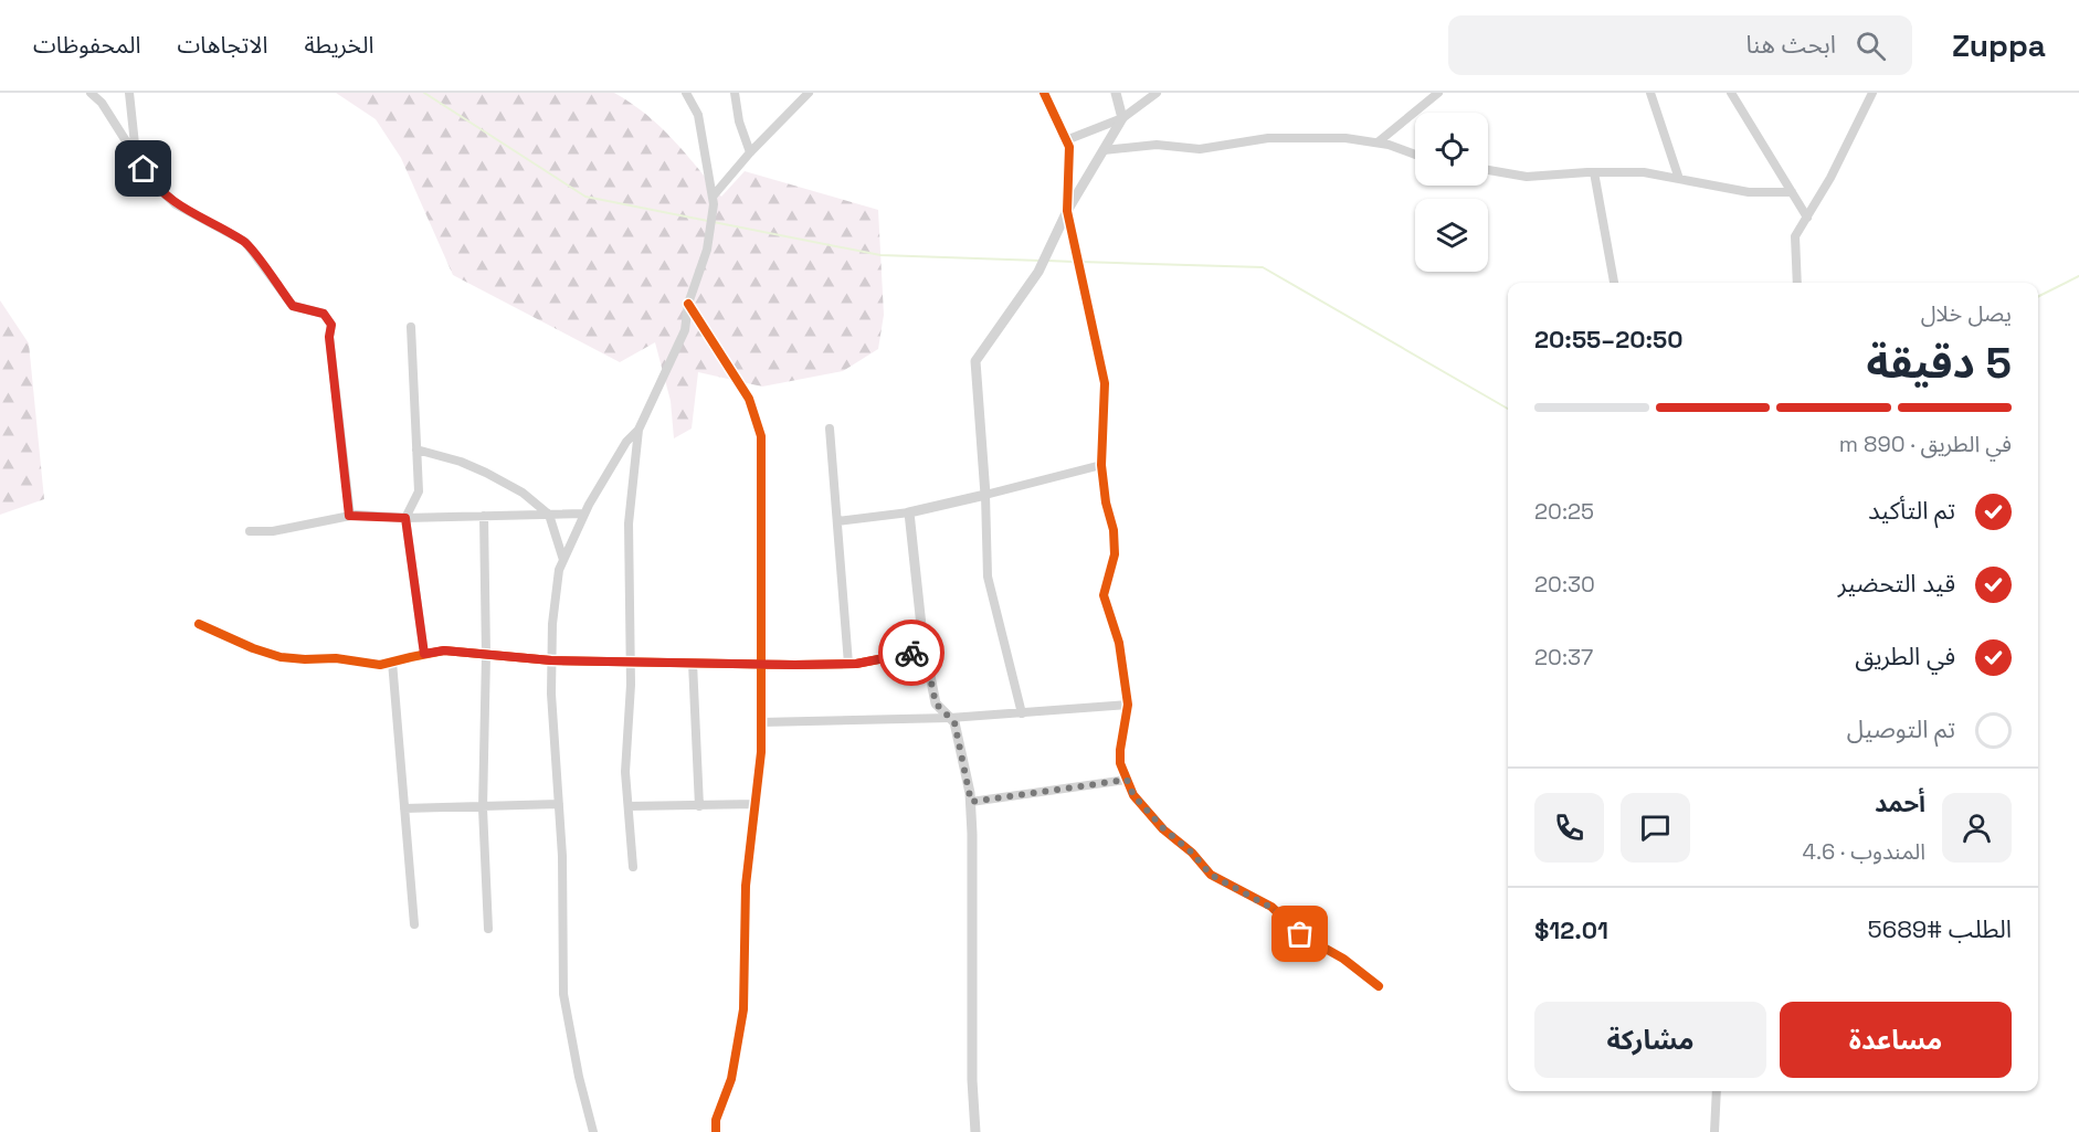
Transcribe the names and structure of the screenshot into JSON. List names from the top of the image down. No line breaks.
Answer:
{"page":{"header":"Zuppa","search":"ابحث هنا","nav":["الخريطة","الاتجاهات","المحفوظات"],"heading":["5 دقيقة","يصل خلال","20:50–20:55"],"panel":["أحمد","المندوب · 4.6","الطلب #5689","$12.01"],"bar":"في الطريق · 890 m","list":[["تم التأكيد","20:25"],["قيد التحضير","20:30"],["في الطريق","20:37"],"تم التوصيل"],"buttons":["مساعدة","مشاركة"]}}
